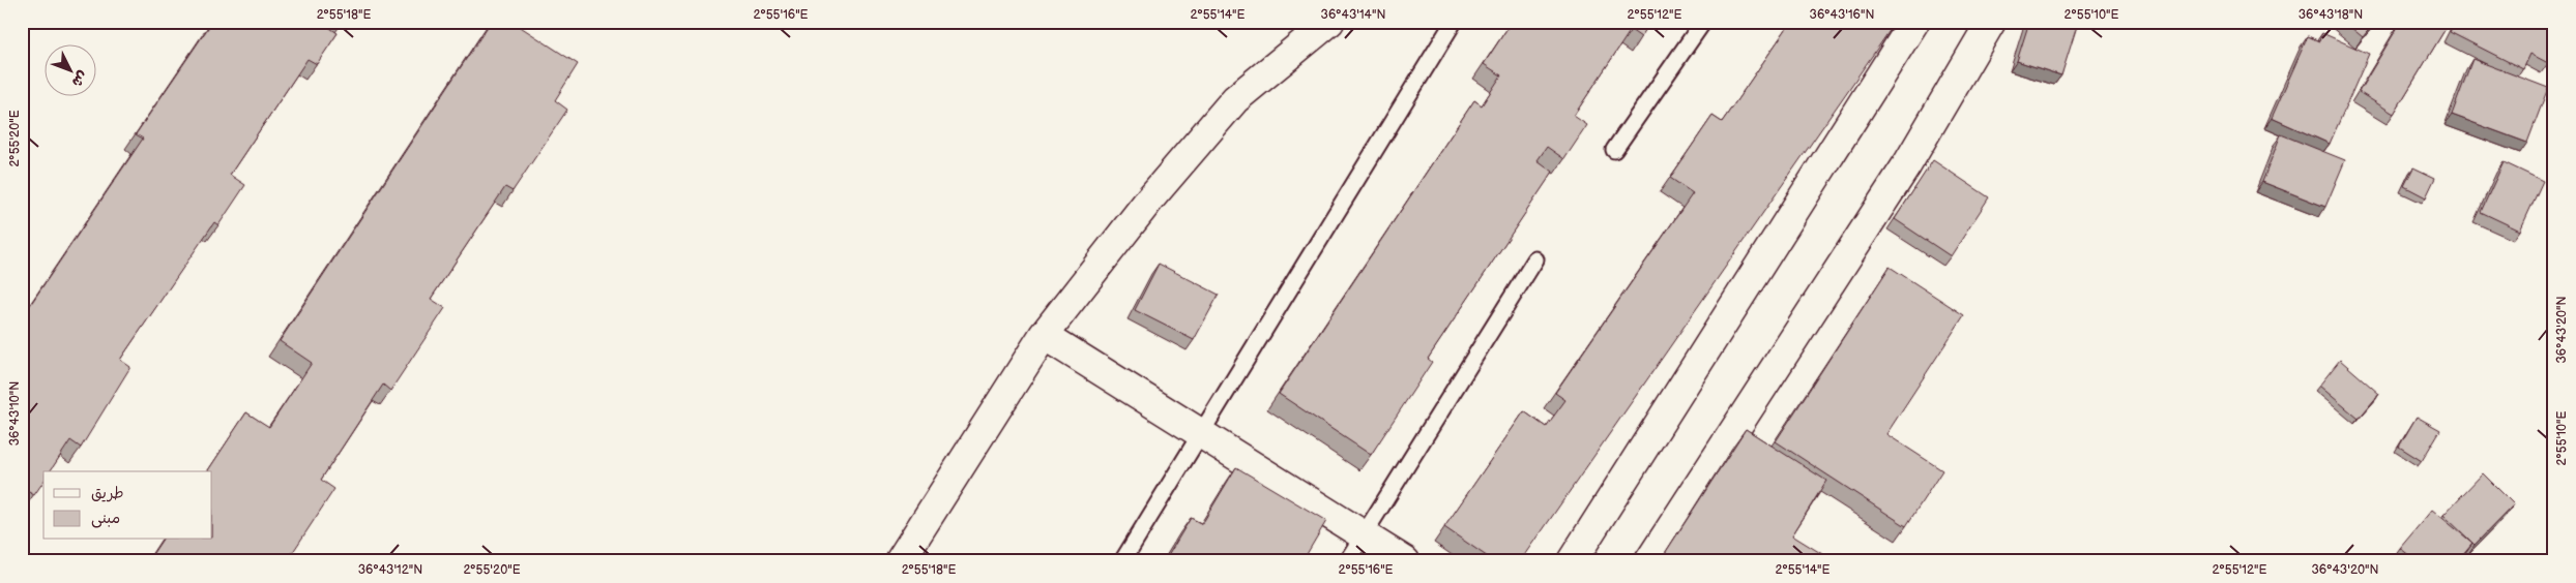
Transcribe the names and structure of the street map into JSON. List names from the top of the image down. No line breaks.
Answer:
{"legend":["طريق","مبنى"],"north":"bottom right","coordinates":["2°55'18\"E","2°55'16\"E","2°55'14\"E","36°43'14\"N","2°55'12\"E","36°43'16\"N","2°55'10\"E","36°43'18\"N","2°55'20\"E","36°43'20\"N","36°43'10\"N","36°43'12\"N"]}
